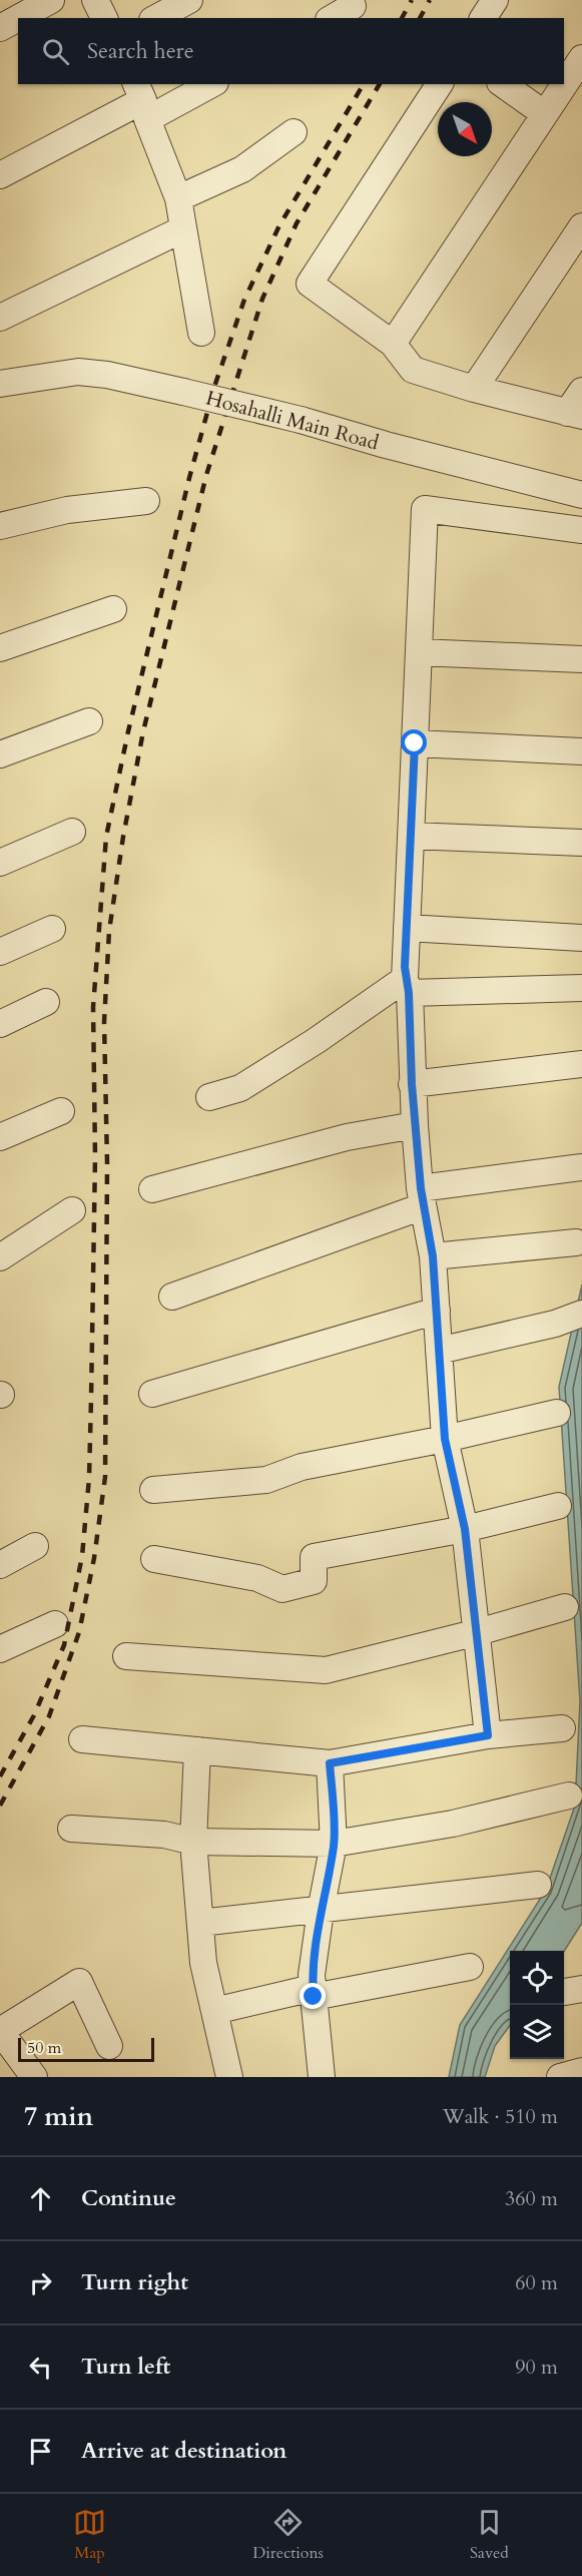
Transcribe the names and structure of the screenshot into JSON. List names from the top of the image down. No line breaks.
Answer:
{"streets":{"street":["Hosahalli Main Road"]},"scale_bar":"50 m","north":"bottom right","page":{"search":"Search here","scale":"50 m","heading":["7 min","Walk · 510 m"],"list":[["Continue","360 m"],["Turn right","60 m"],["Turn left","90 m"],"Arrive at destination"],"nav":["Map","Directions","Saved"]}}
